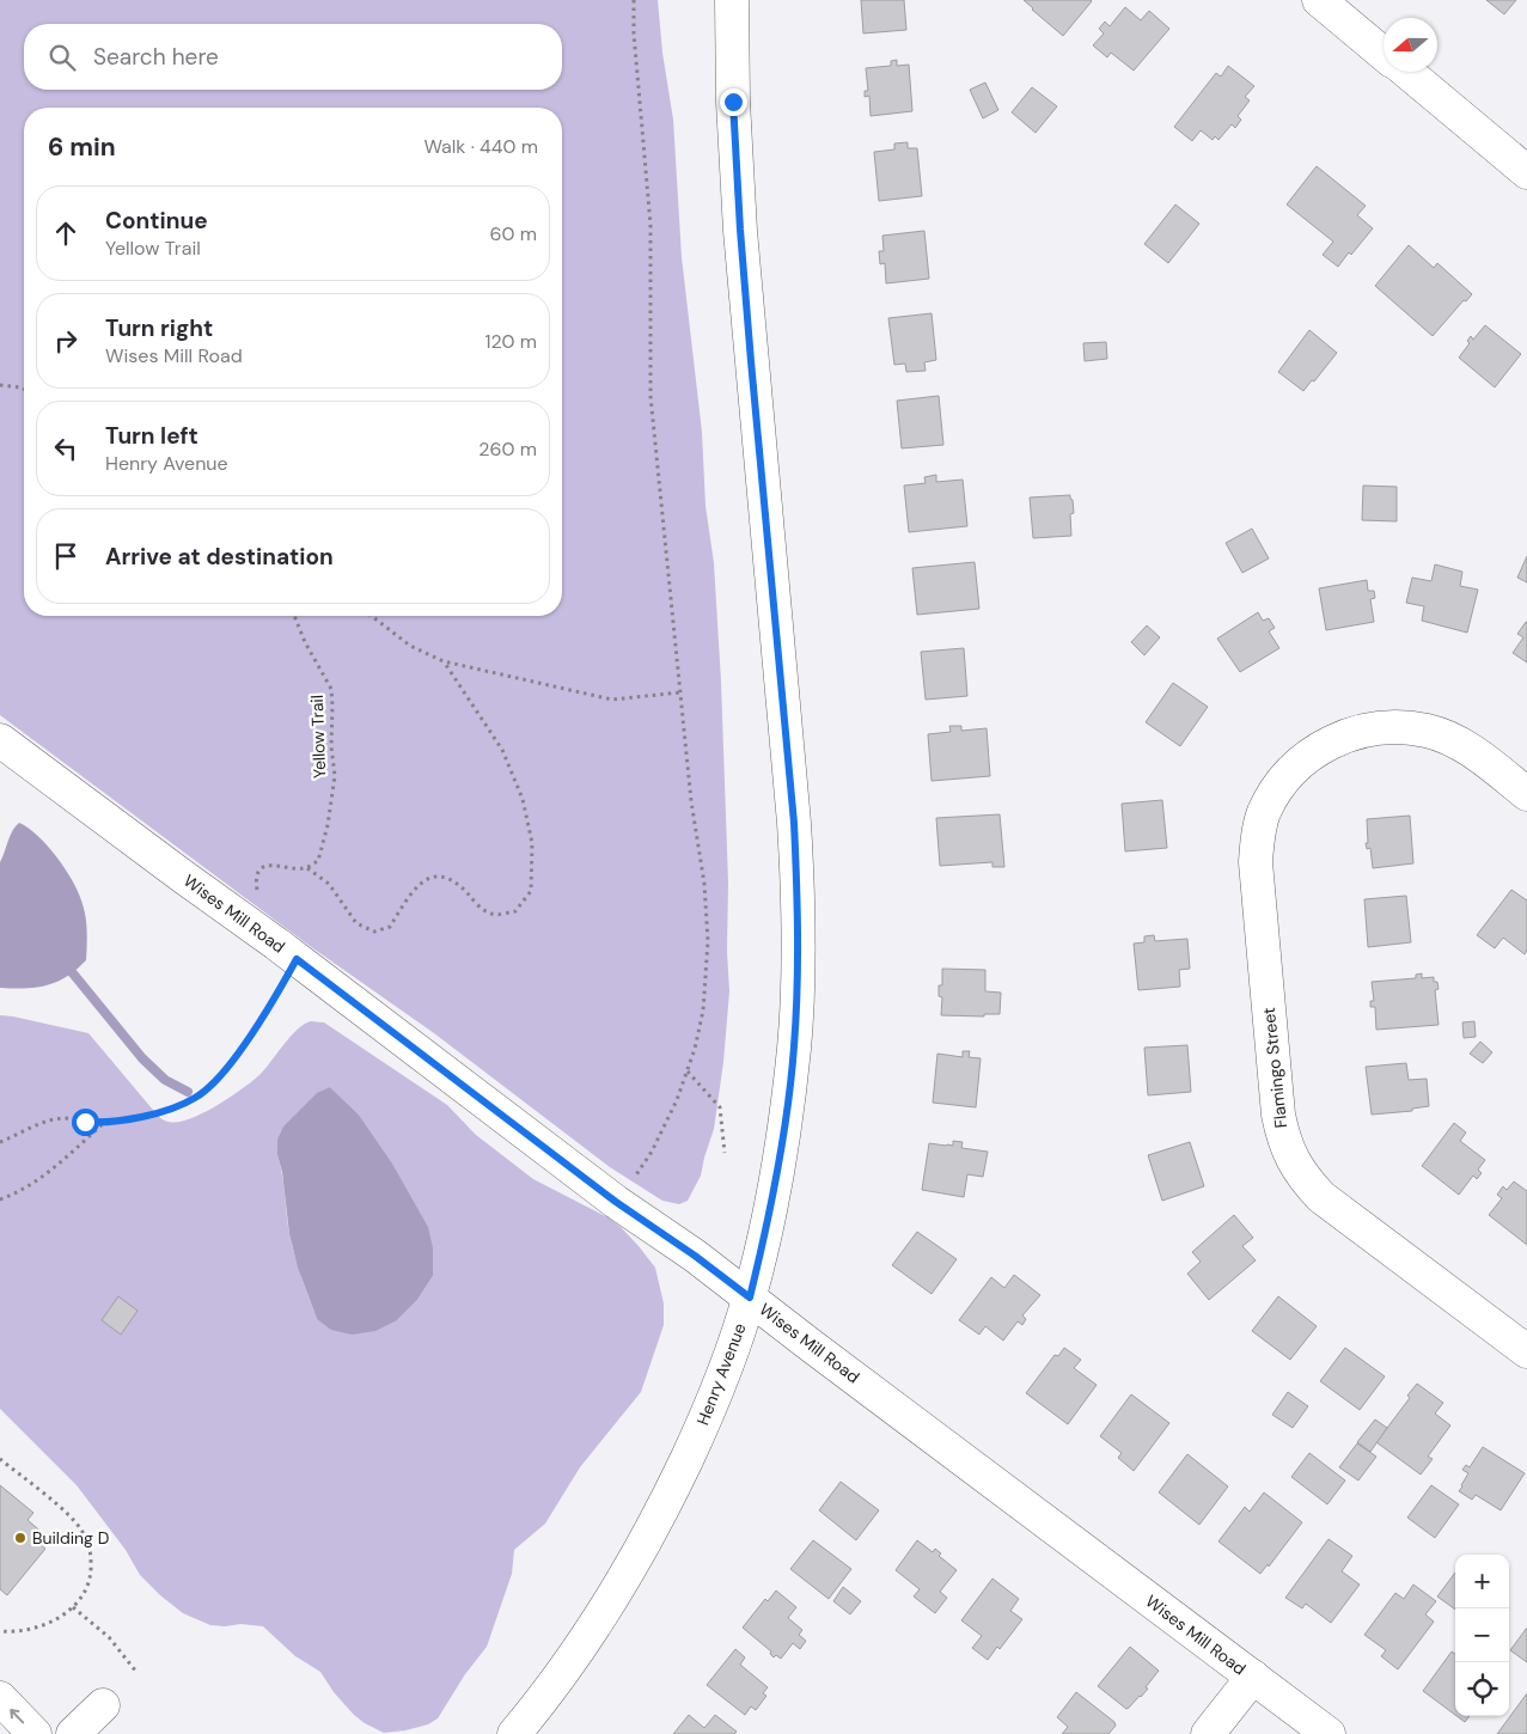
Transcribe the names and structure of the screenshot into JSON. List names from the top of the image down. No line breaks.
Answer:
{"streets":{"street":["Wises Mill Road","Flamingo Street","Henry Avenue"],"path":["Yellow Trail"]},"crossings":[["Wises Mill Road","Henry Avenue"]],"places":["Building D"],"north":"left","page":{"search":"Search here","heading":["6 min","Walk · 440 m"],"list":[["Continue","Yellow Trail","60 m"],["Turn right","Wises Mill Road","120 m"],["Turn left","Henry Avenue","260 m"],"Arrive at destination"],"map_buttons":["+","−"]}}
